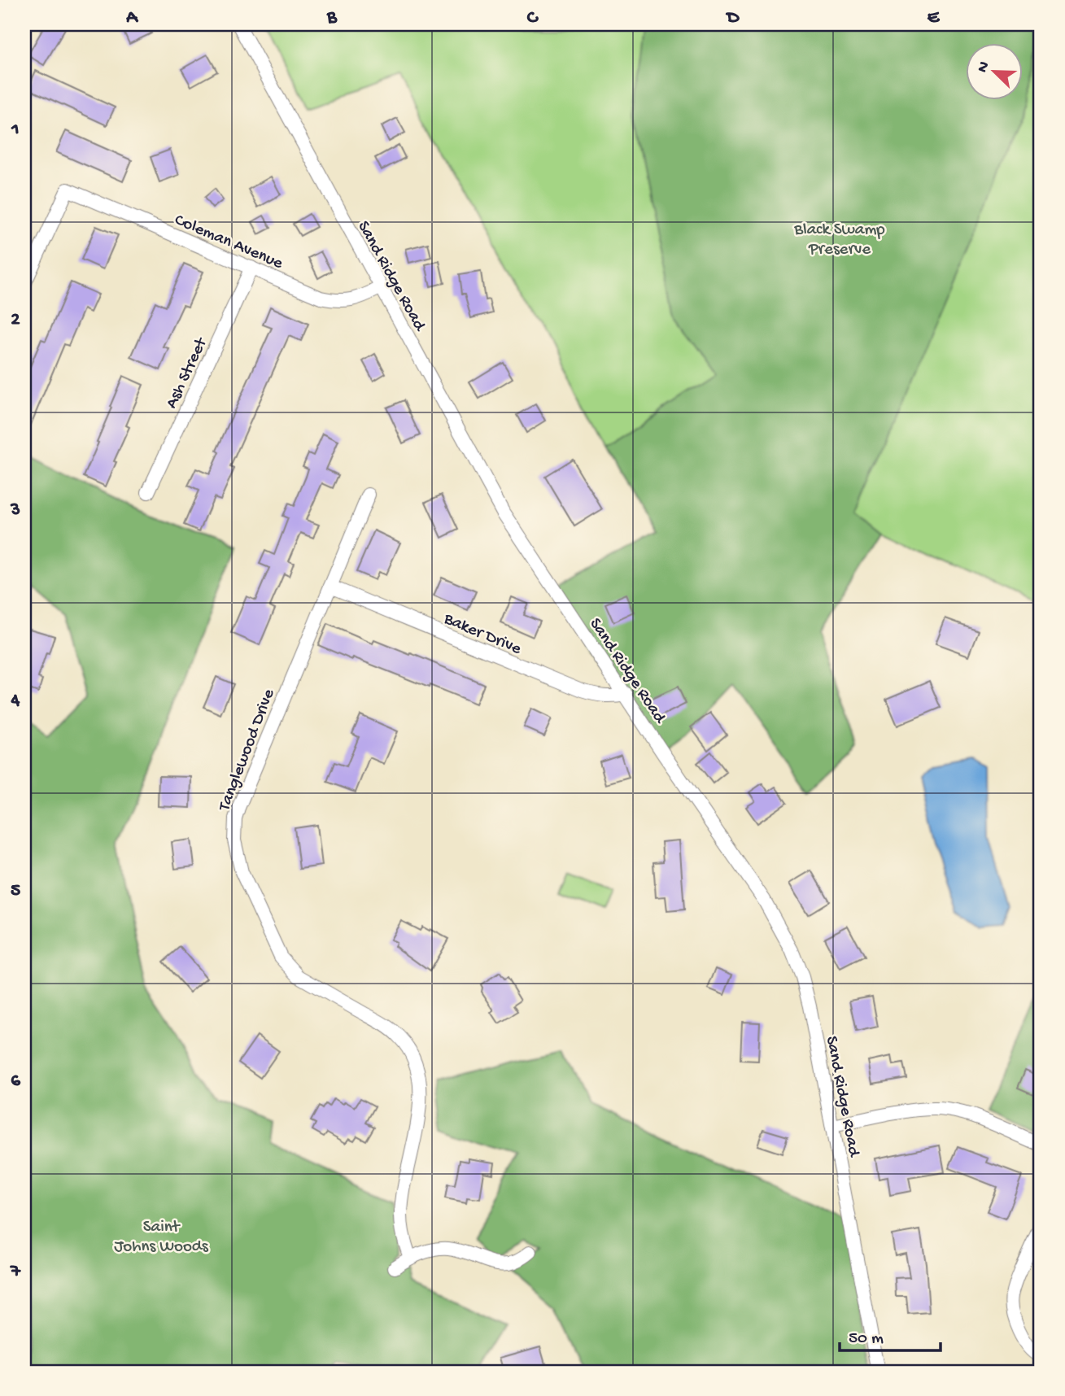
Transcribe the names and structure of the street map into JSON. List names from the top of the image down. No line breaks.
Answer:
{"streets":{"street":["Coleman Avenue","Sand Ridge Road","Ash Street","Baker Drive","Tanglewood Drive"]},"crossings":[["Coleman Avenue","Sand Ridge Road"],["Coleman Avenue","Ash Street"],["Sand Ridge Road","Baker Drive"],["Baker Drive","Tanglewood Drive"]],"parks":["Black Swamp Preserve","Saint Johns Woods"],"scale_bar":"50 m","north":"top left","grid":{"columns":["A","B","C","D","E"],"rows":["1","2","3","4","5","6","7"]}}
